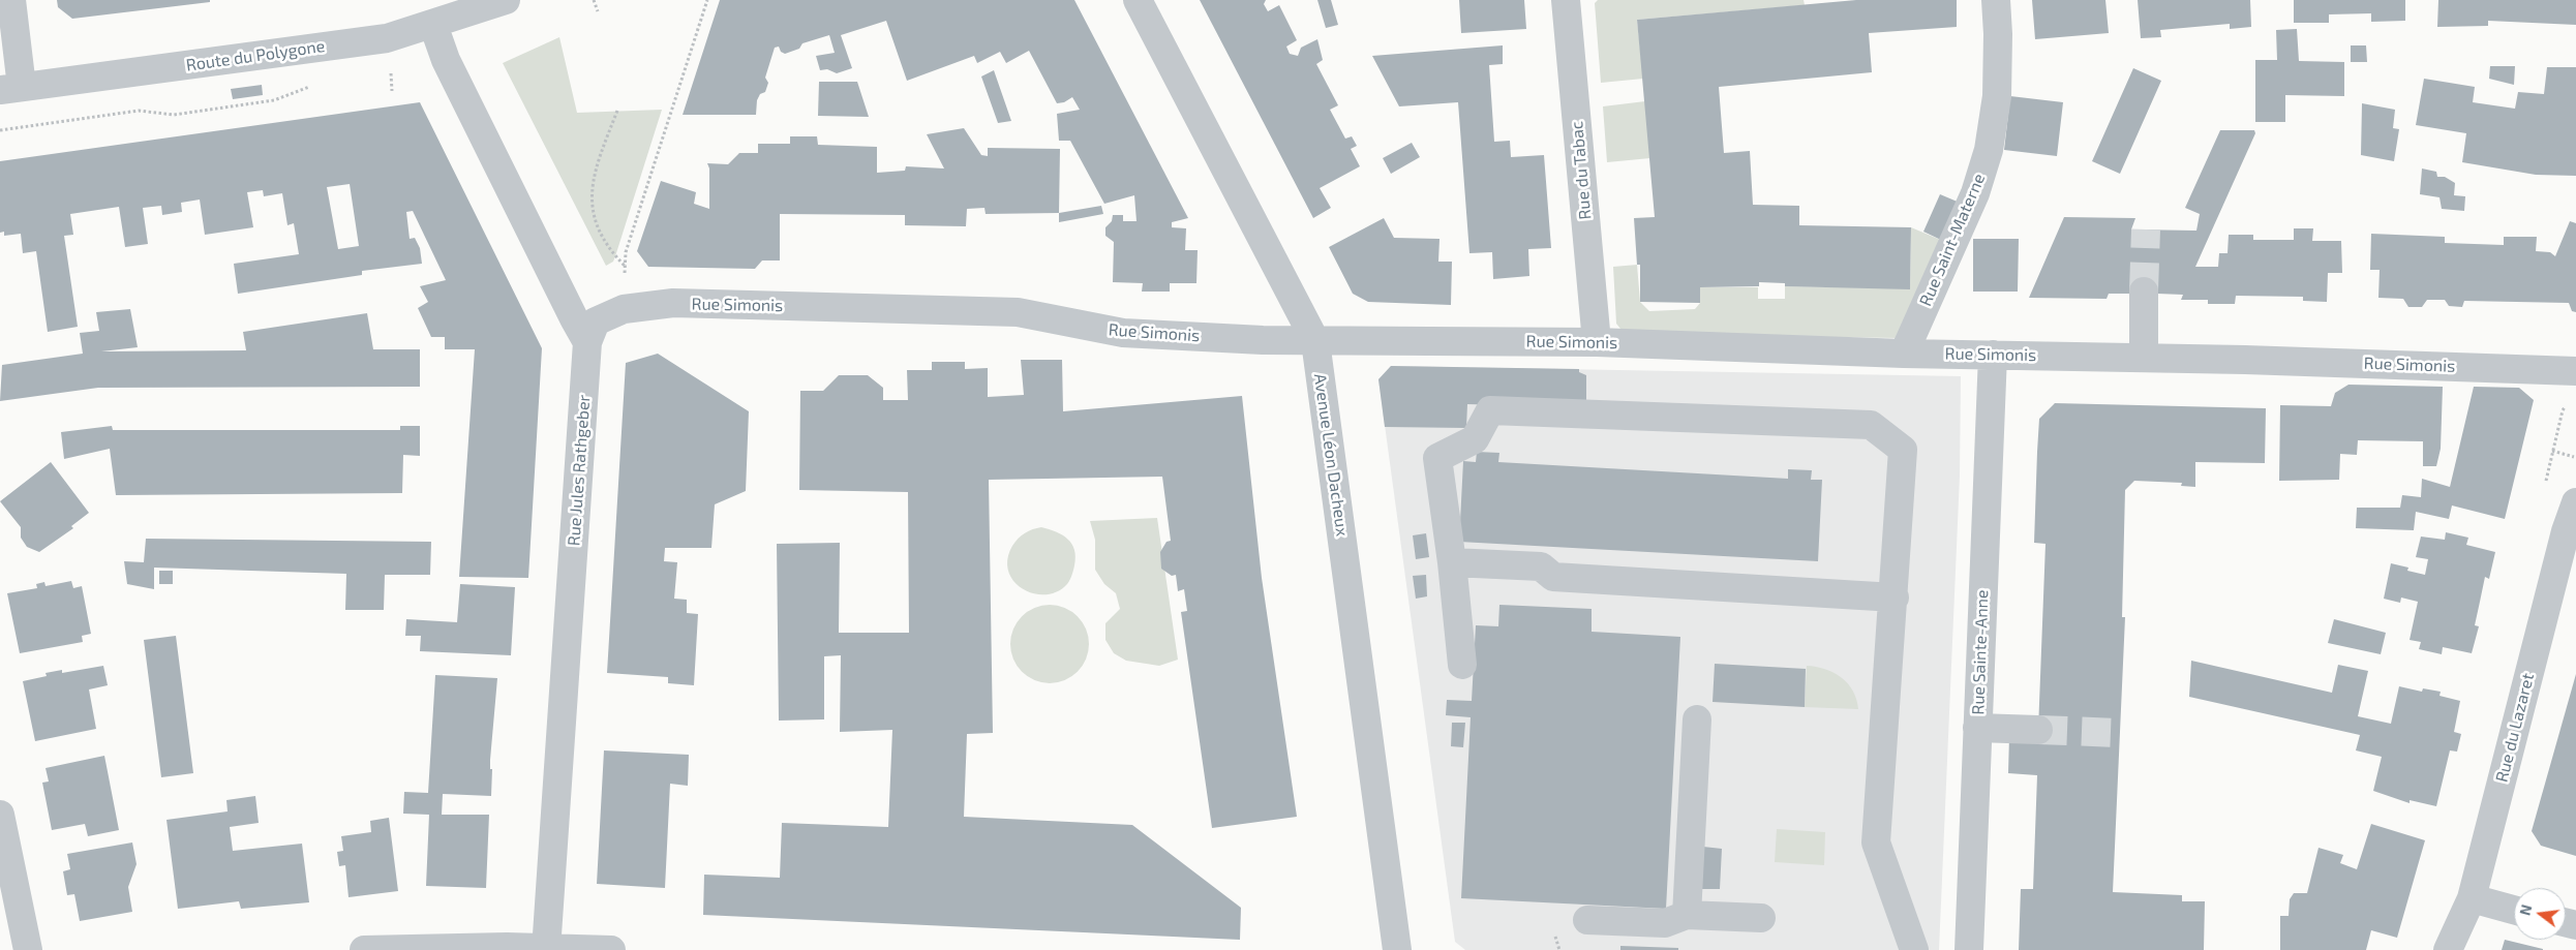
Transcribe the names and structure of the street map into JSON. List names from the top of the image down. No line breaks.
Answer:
{"streets":{"street":["Route du Polygone","Rue du Tabac","Rue Saint-Materne","Rue Simonis","Avenue Léon Dacheux","Rue Jules Rathgeber","Rue Sainte-Anne","Rue du Lazaret"]},"crossings":[["Rue du Tabac","Rue Simonis"],["Rue Saint-Materne","Rue Simonis"],["Rue Simonis","Avenue Léon Dacheux"],["Rue Simonis","Rue Jules Rathgeber"],["Rue Simonis","Rue Sainte-Anne"]],"north":"left"}
